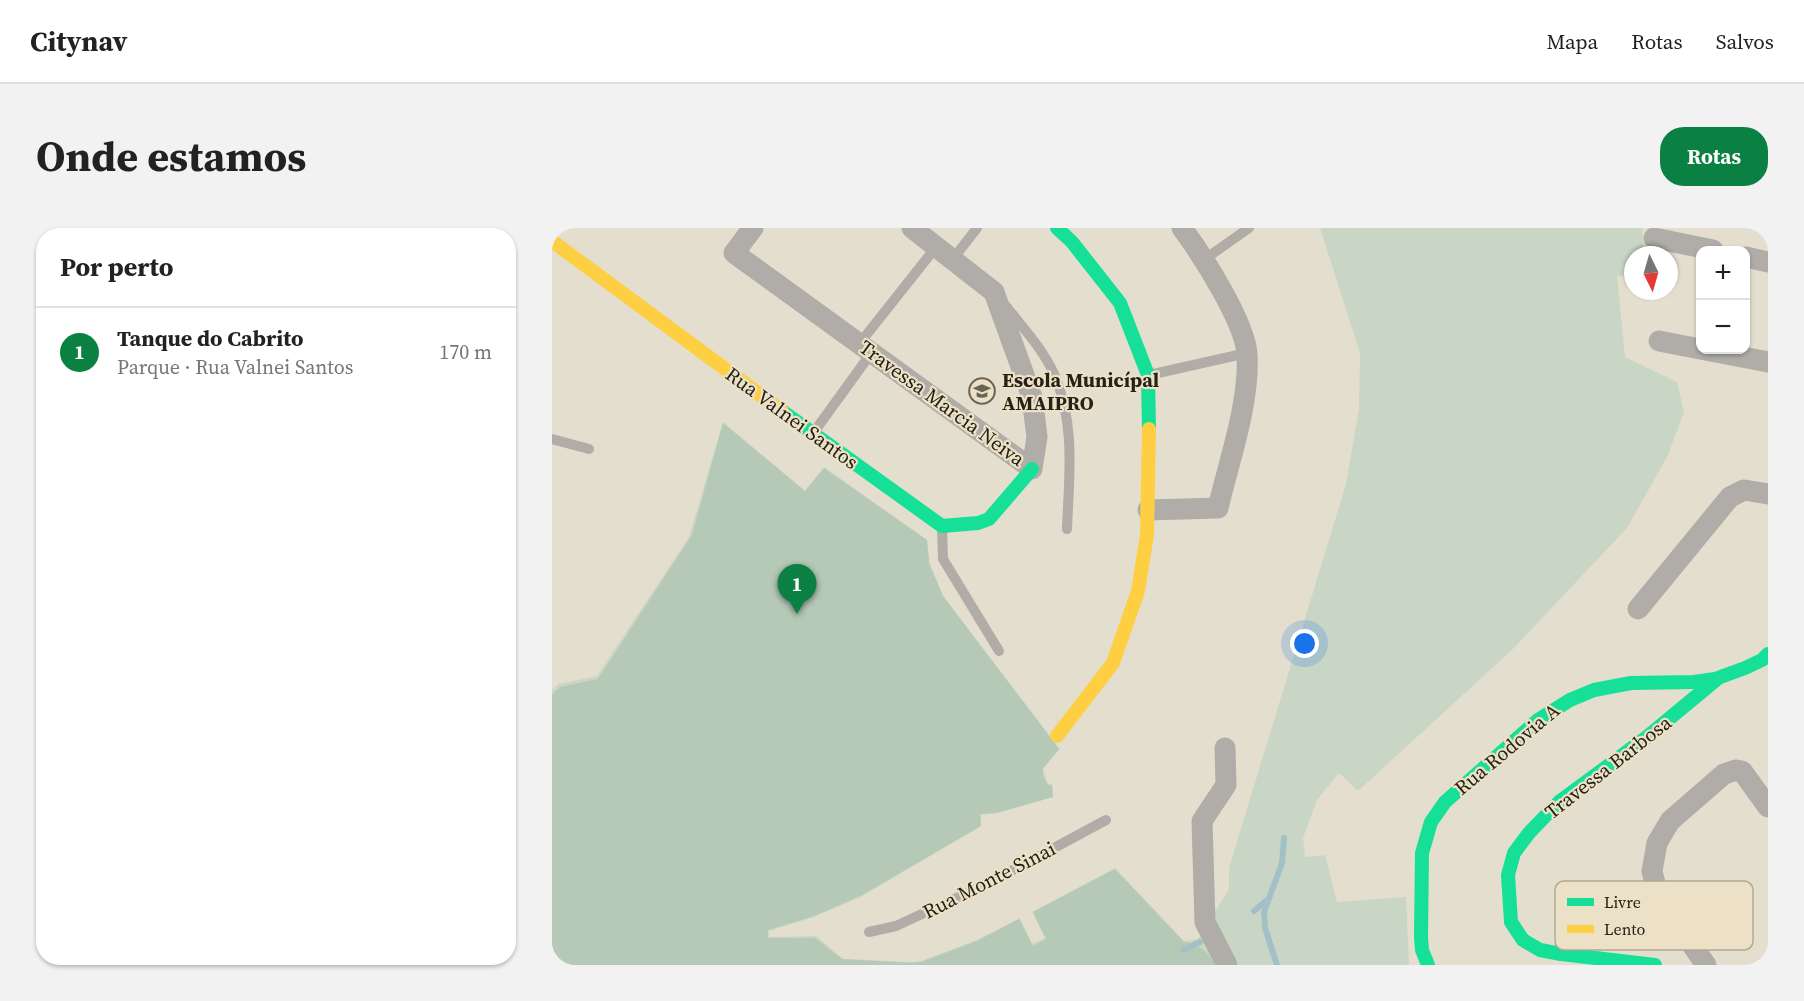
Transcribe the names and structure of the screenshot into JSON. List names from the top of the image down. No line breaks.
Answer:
{"streets":{"street":["Travessa Marcia Neiva","Rua Valnei Santos","Rua Rodovia A","Travessa Barbosa"],"lane":["Rua Monte Sinai"]},"crossings":[["Rua Rodovia A","Travessa Barbosa"]],"places":{"school or university":["Escola Municípal AMAIPRO"]},"legend":["Livre","Lento"],"north":"bottom","page":{"header":"Citynav","nav":["Mapa","Rotas","Salvos"],"title":"Onde estamos","buttons":"Rotas","heading":"Por perto","map_buttons":["+","−"],"list":[{"mark":"1","name":"Tanque do Cabrito","note":"Parque · Rua Valnei Santos","value":"170 m"}],"pins":"1"}}
